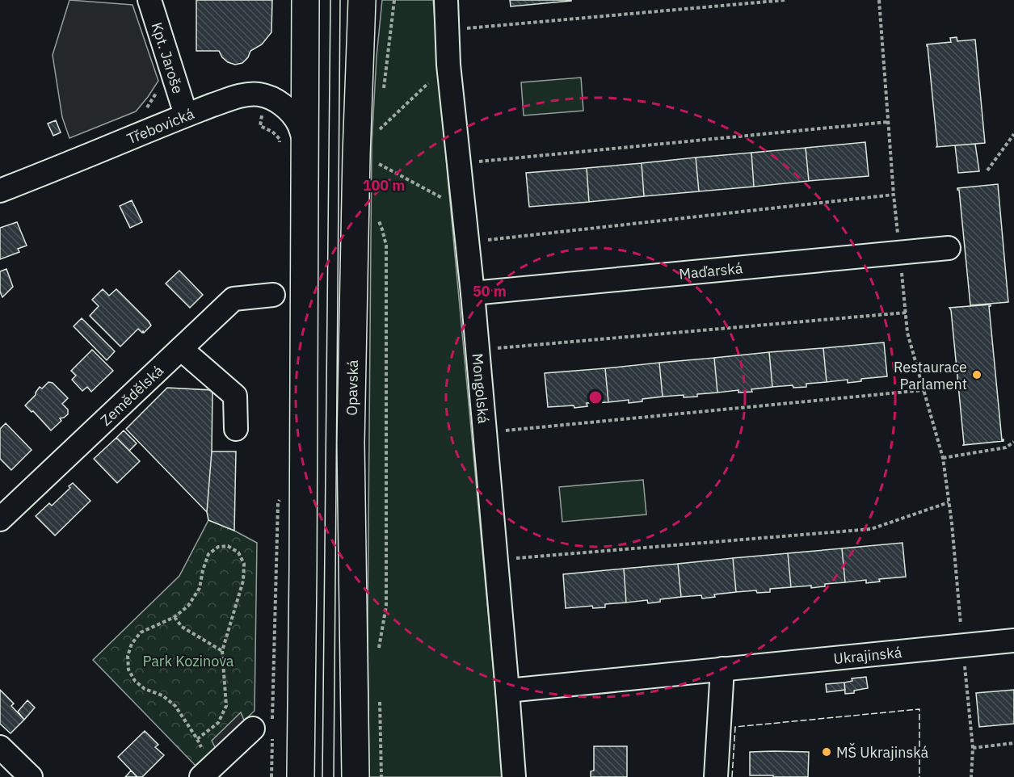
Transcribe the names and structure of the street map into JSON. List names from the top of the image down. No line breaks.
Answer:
{"streets":{"main road":["Opavská"],"street":["Kpt. Jaroše","Třebovická","Maďarská","Mongolská","Zemědělská","Ukrajinská"]},"crossings":[["Kpt. Jaroše","Třebovická"],["Maďarská","Mongolská"],["Mongolská","Ukrajinská"]],"parks":["Park Kozinova"],"places":["Restaurace Parlament","MŠ Ukrajinská"],"rings":["100 m","50 m"]}
